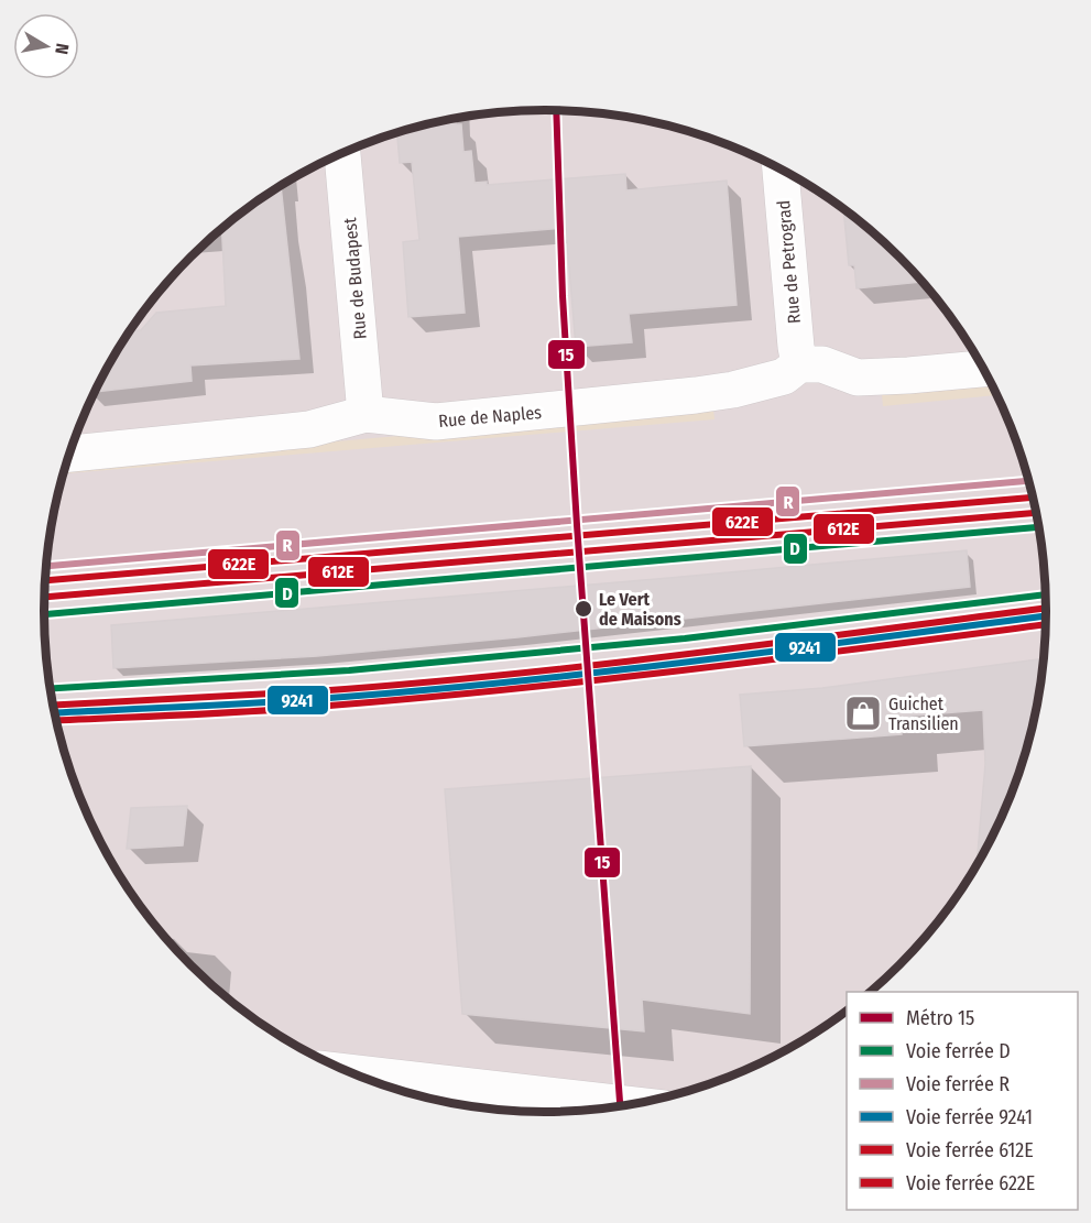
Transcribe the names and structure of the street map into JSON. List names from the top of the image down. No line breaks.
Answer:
{"streets":{"street":["Rue de Petrograd","Rue de Budapest","Rue de Naples"]},"crossings":[["Rue de Petrograd","Rue de Naples"],["Rue de Budapest","Rue de Naples"]],"places":{"other":["Le Vert de Maisons"],"shop":["Guichet Transilien"]},"lines":["metro line 15","rail line R","rail line 622E","rail line 612E","rail line D","rail line 9241"],"legend":["Métro 15","Voie ferrée D","Voie ferrée R","Voie ferrée 9241","Voie ferrée 612E","Voie ferrée 622E"],"north":"right"}
